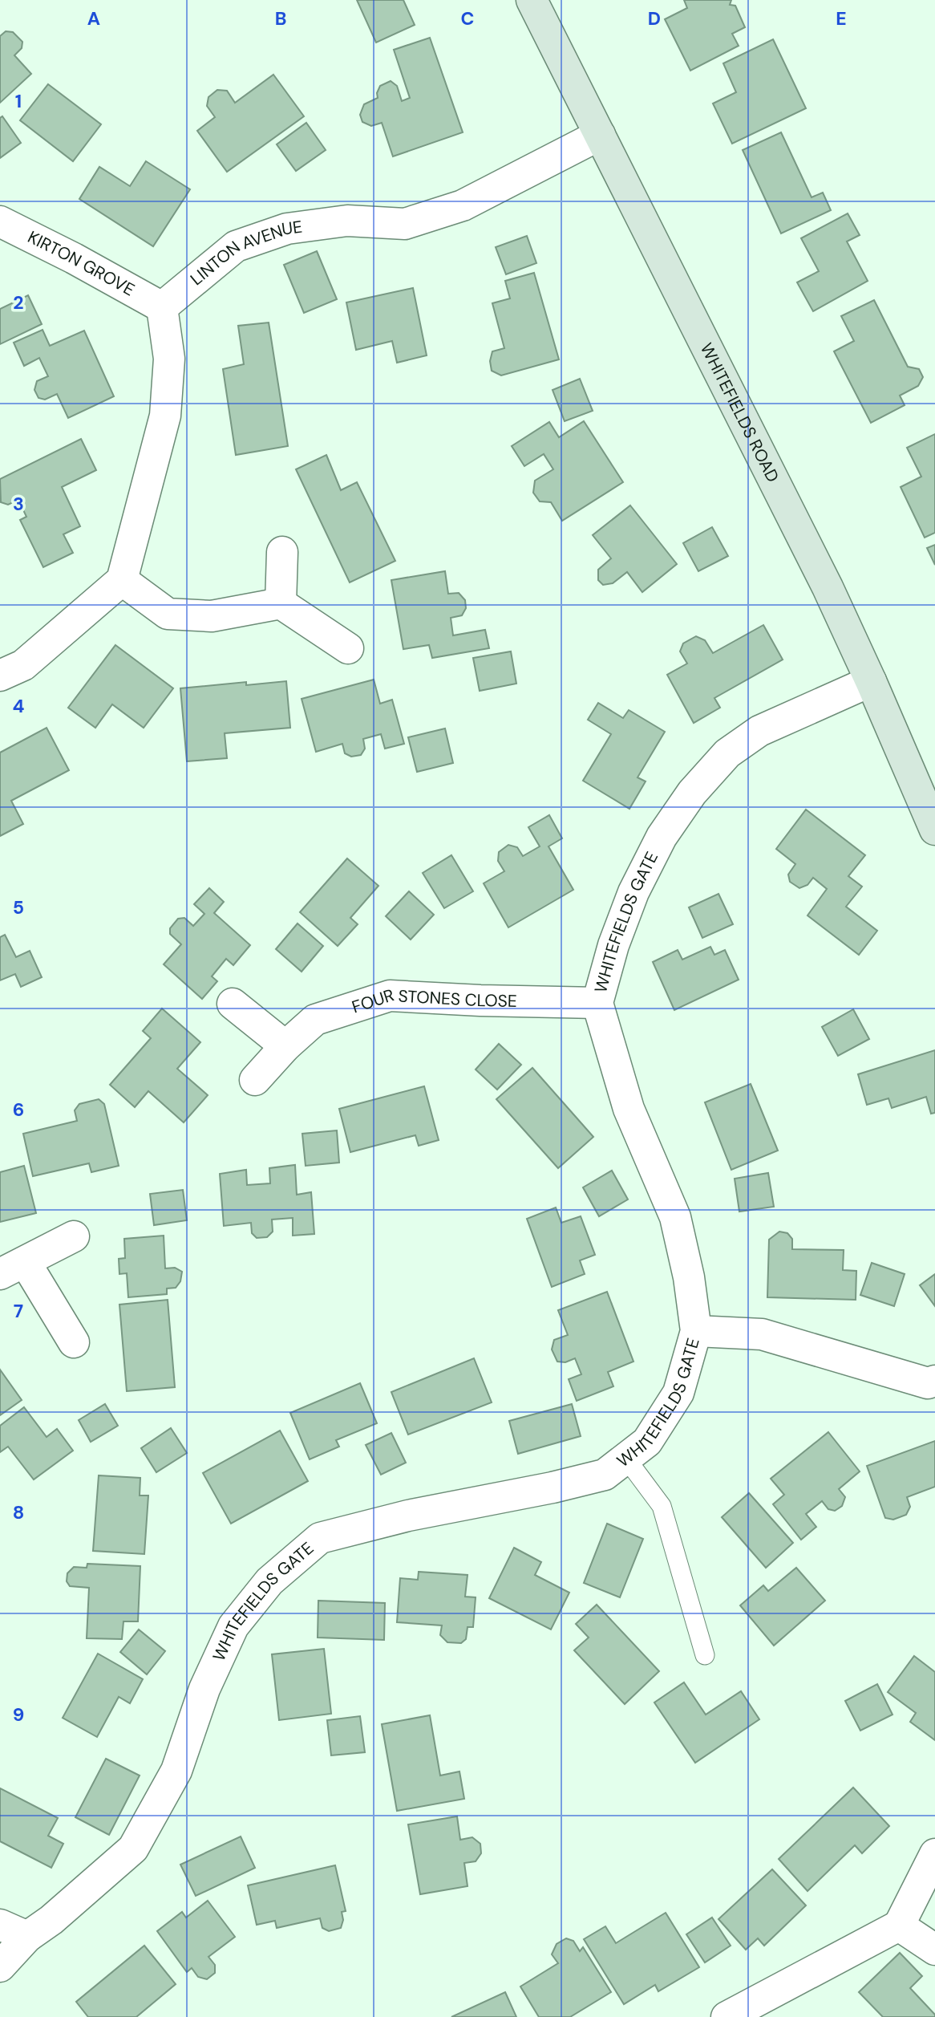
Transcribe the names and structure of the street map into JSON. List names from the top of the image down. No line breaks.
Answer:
{"streets":{"street":["LINTON AVENUE","KIRTON GROVE","WHITEFIELDS ROAD","WHITEFIELDS GATE","FOUR STONES CLOSE"]},"crossings":[["LINTON AVENUE","KIRTON GROVE"],["LINTON AVENUE","WHITEFIELDS ROAD"],["WHITEFIELDS ROAD","WHITEFIELDS GATE"],["WHITEFIELDS GATE","FOUR STONES CLOSE"]],"grid":{"columns":["A","B","C","D","E"],"rows":["1","2","3","4","5","6","7","8","9"]}}
